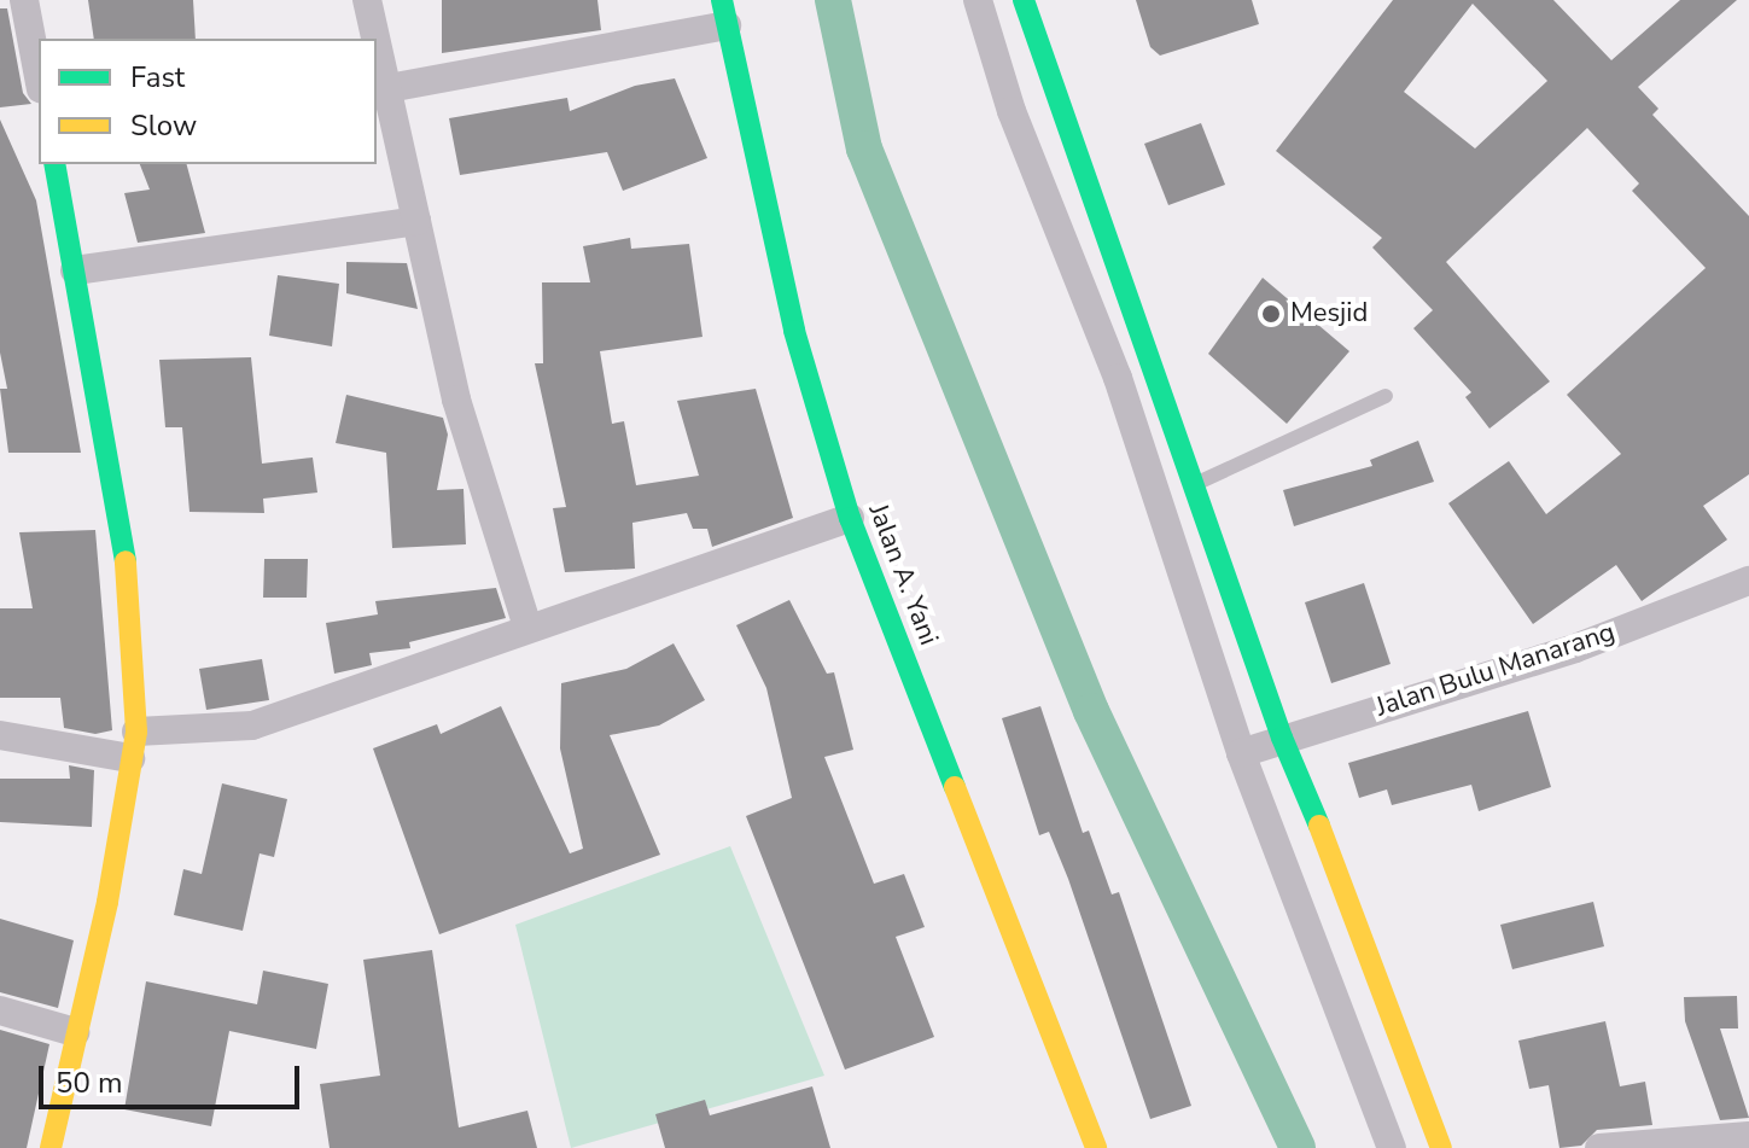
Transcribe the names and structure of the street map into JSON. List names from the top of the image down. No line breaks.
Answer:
{"streets":{"main road":["Jalan A. Yani"],"street":["Jalan Bulu Manarang"]},"places":["Mesjid"],"legend":["Fast","Slow"],"scale_bar":"50 m"}
